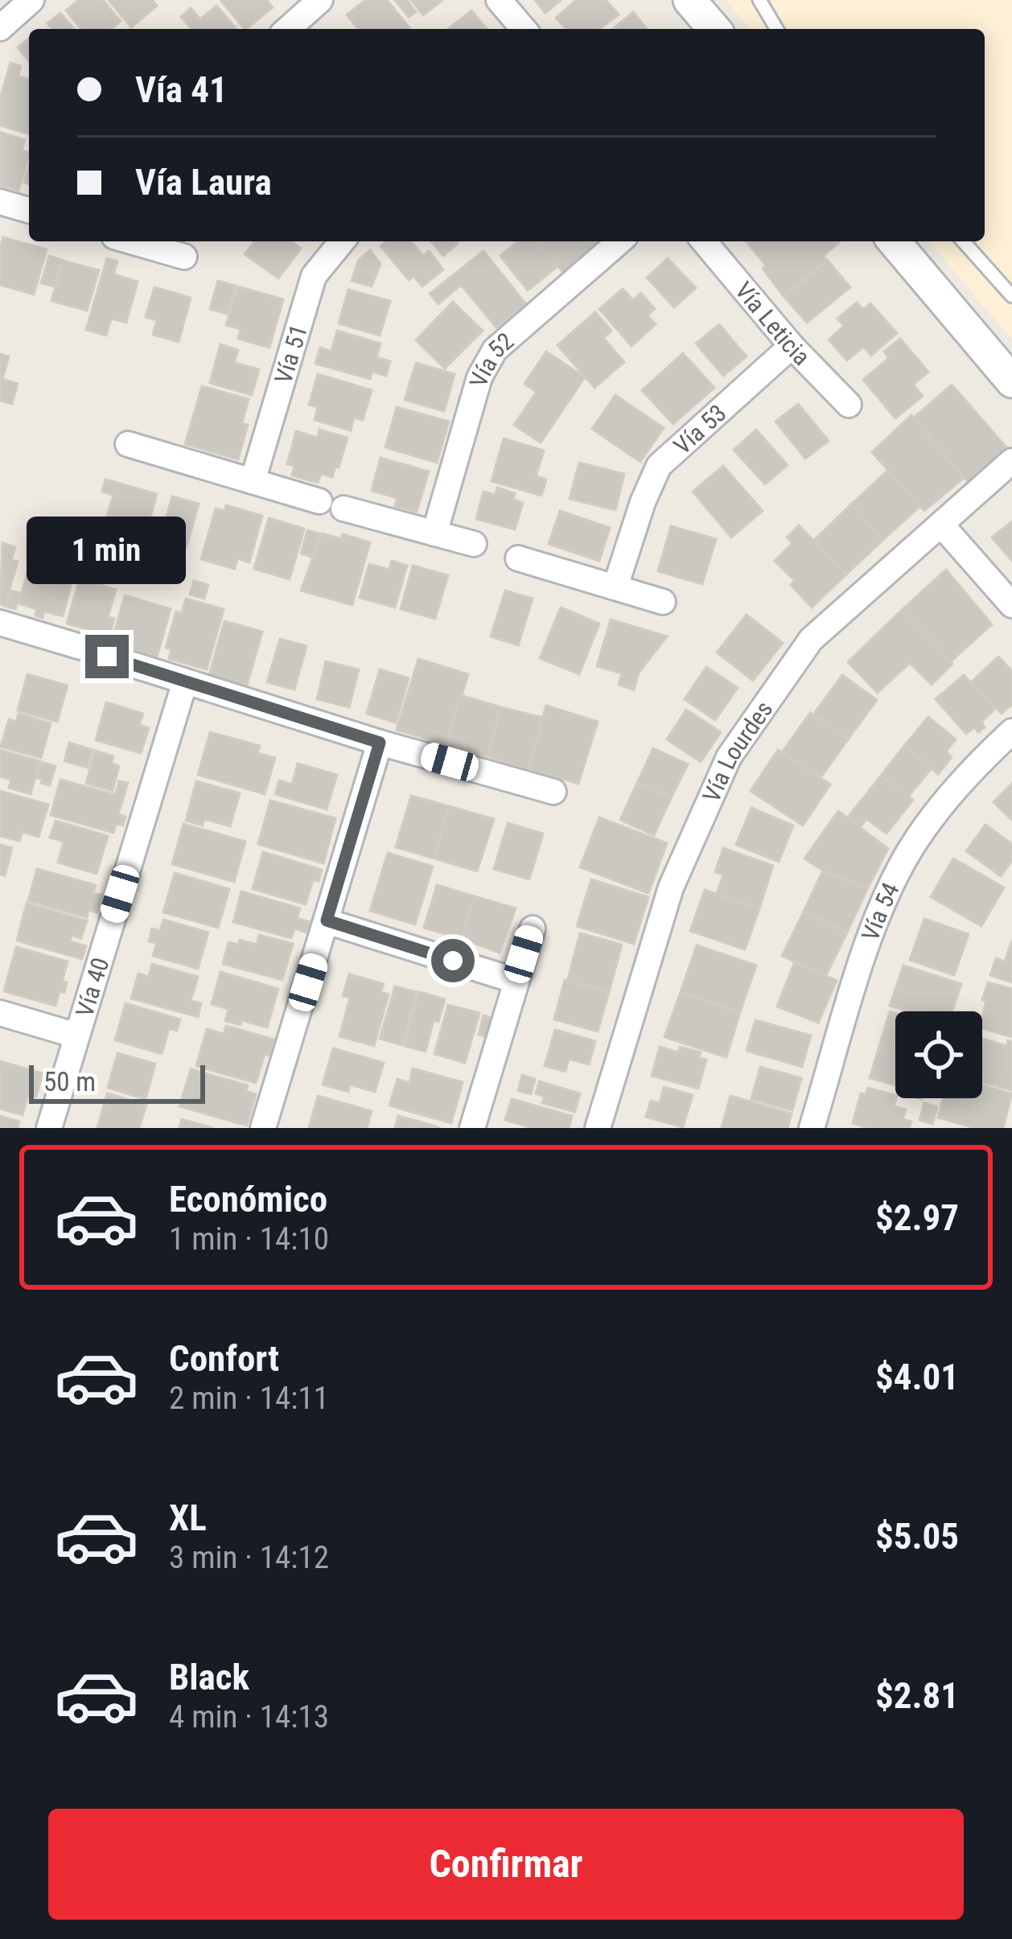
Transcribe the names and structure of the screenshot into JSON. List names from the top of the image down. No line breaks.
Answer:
{"streets":{"street":["Vía Leticia","Vía 51","Vía 52","Vía 53","Vía Lourdes","Vía 54","Vía 40"]},"crossings":[["Vía Leticia","Vía 53"]],"scale_bar":"50 m","page":{"banner":["Vía 41","Vía Laura"],"bubble":"1 min","scale":"50 m","list":[{"name":"Económico","note":"1 min · 14:10","value":"$2.97"},{"name":"Confort","note":"2 min · 14:11","value":"$4.01"},{"name":"XL","note":"3 min · 14:12","value":"$5.05"},{"name":"Black","note":"4 min · 14:13","value":"$2.81"}],"buttons":"Confirmar"}}
